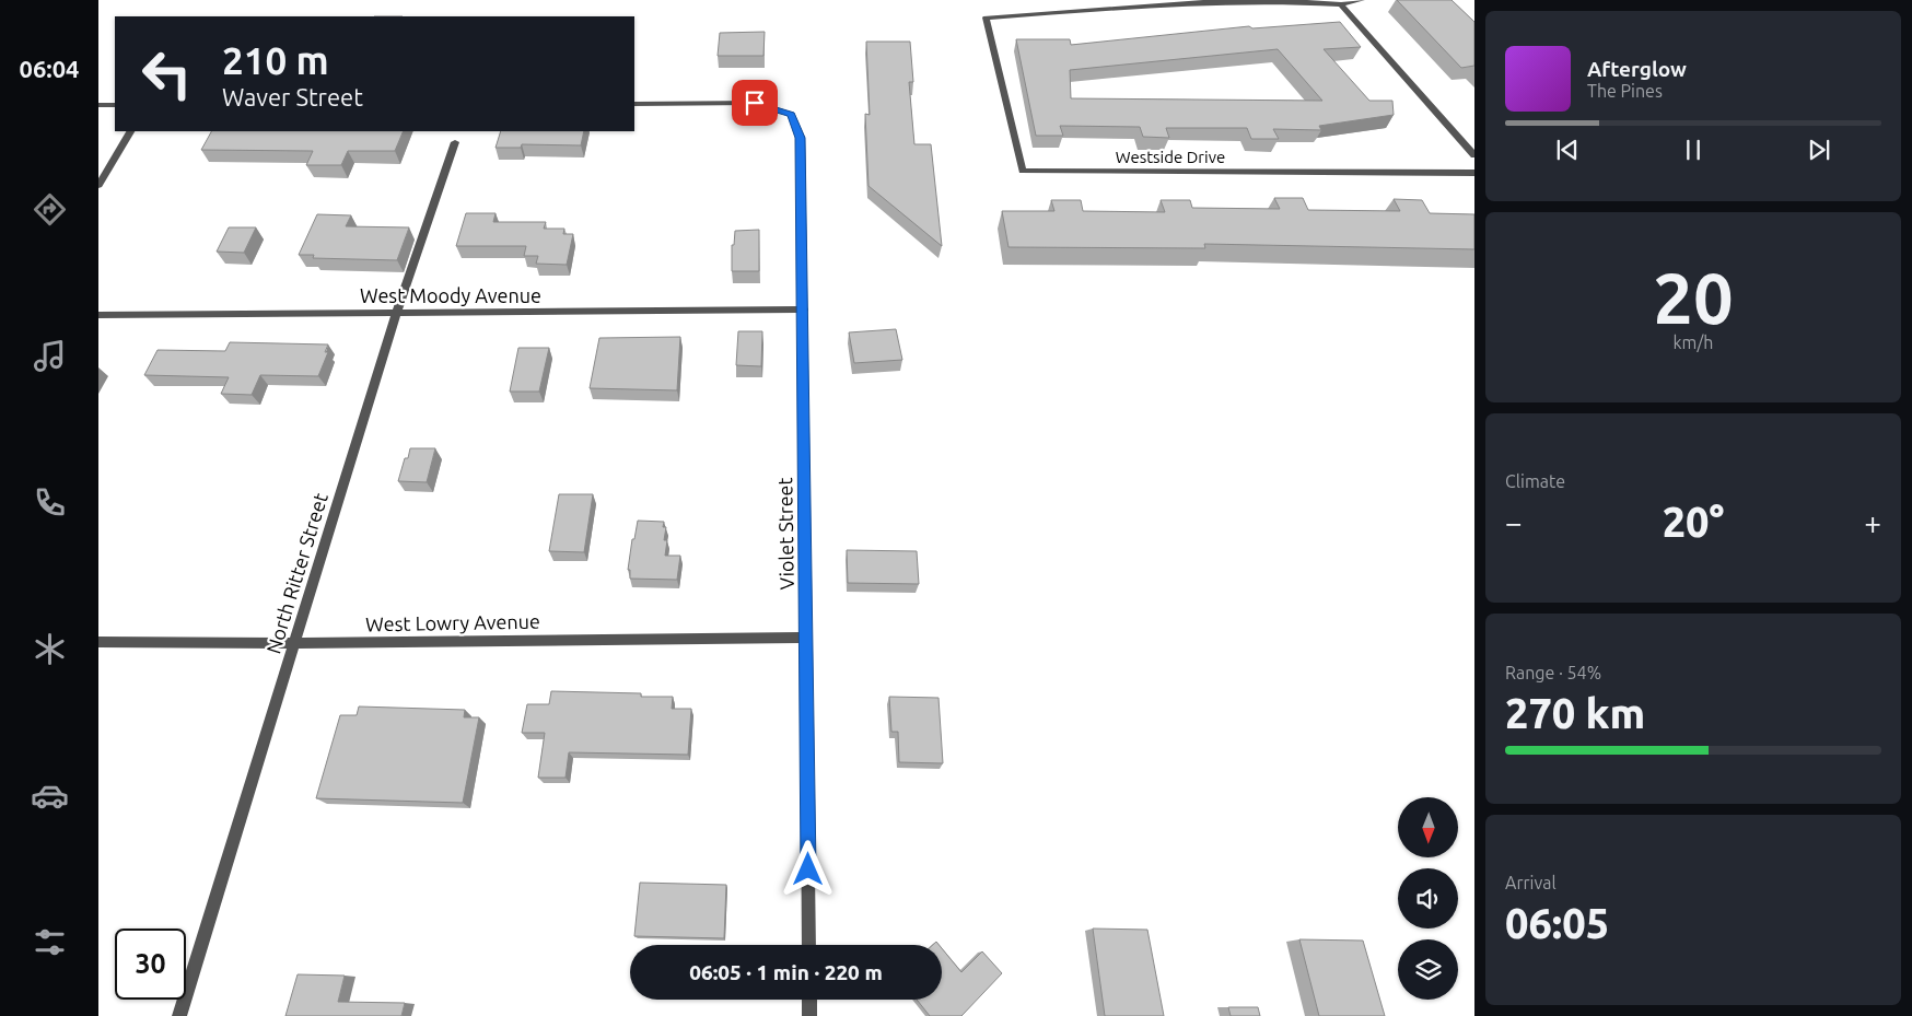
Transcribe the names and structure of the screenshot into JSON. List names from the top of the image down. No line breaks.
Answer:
{"streets":{"street":["Westside Drive","West Moody Avenue","Violet Street","North Ritter Street","West Lowry Avenue"]},"crossings":[["West Moody Avenue","Violet Street"],["West Moody Avenue","North Ritter Street"],["Violet Street","West Lowry Avenue"],["North Ritter Street","West Lowry Avenue"]],"north":"bottom","page":{"tabs":"06:04","turn":["210 m","Waver Street"],"song":["Afterglow","The Pines"],"tile":[["20","km/h"],"Climate",["Range · 54%","270 km"],["Arrival","06:05"]],"heat":["−","20°","+"],"limit":"30","trip":"06:05 · 1 min · 220 m"}}
